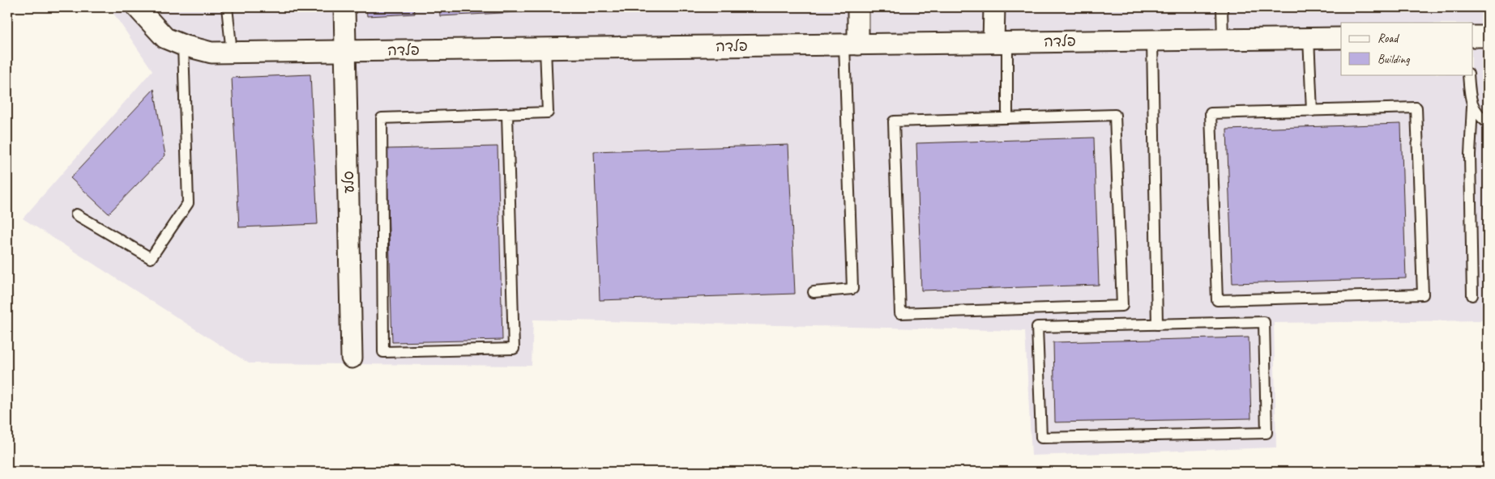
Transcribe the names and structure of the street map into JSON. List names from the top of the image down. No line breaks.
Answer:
{"streets":{"street":["פלדה","סלע"]},"crossings":[["פלדה","סלע"]],"legend":["Road","Building"]}
